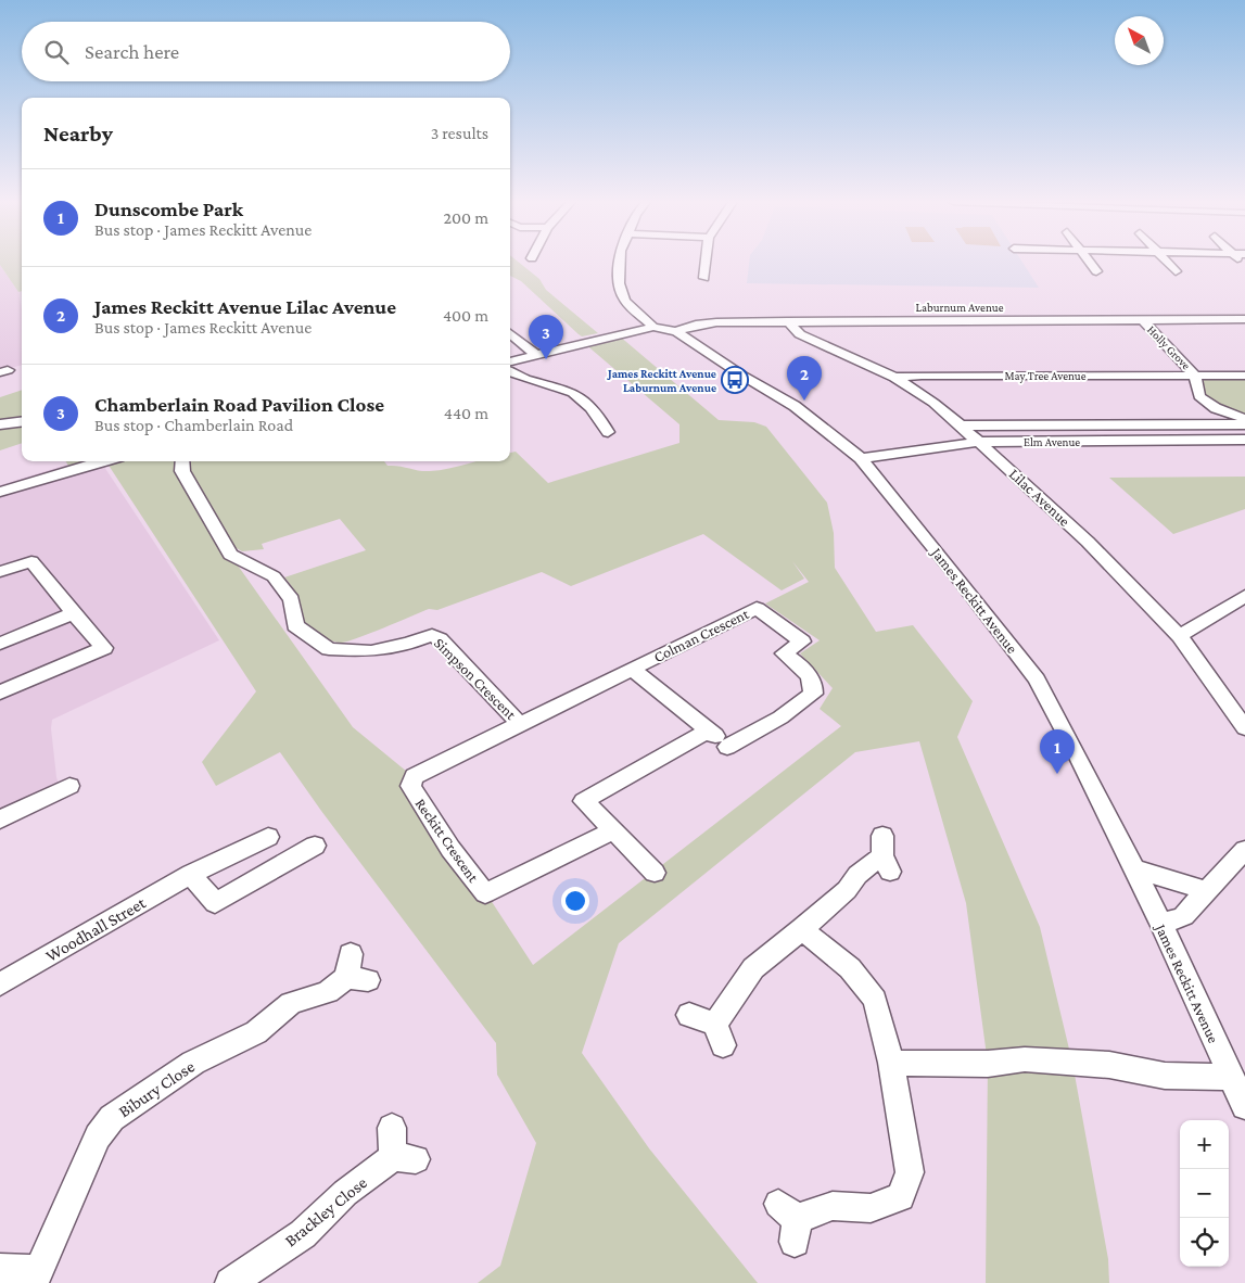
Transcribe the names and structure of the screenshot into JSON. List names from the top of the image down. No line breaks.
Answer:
{"streets":{"street":["Laburnum Avenue","Holly Grove","May Tree Avenue","Elm Avenue","Lilac Avenue","James Reckitt Avenue","Colman Crescent","Simpson Crescent","Reckitt Crescent","Woodhall Street","Bibury Close","Brackley Close"]},"crossings":[["Laburnum Avenue","Holly Grove"],["Laburnum Avenue","Lilac Avenue"],["Laburnum Avenue","James Reckitt Avenue"],["Holly Grove","May Tree Avenue"],["May Tree Avenue","Lilac Avenue"],["Elm Avenue","Lilac Avenue"],["Elm Avenue","James Reckitt Avenue"],["Colman Crescent","Simpson Crescent"],["Colman Crescent","Reckitt Crescent"],["Simpson Crescent","Reckitt Crescent"]],"places":{"bus stop":["James Reckitt Avenue Laburnum Avenue"]},"north":"top left","page":{"search":"Search here","heading":["Nearby","3 results"],"list":[{"mark":"1","name":"Dunscombe Park","note":"Bus stop · James Reckitt Avenue","value":"200 m"},{"mark":"2","name":"James Reckitt Avenue Lilac Avenue","note":"Bus stop · James Reckitt Avenue","value":"400 m"},{"mark":"3","name":"Chamberlain Road Pavilion Close","note":"Bus stop · Chamberlain Road","value":"440 m"}],"pins":["3","2","1"],"map_buttons":["+","−"]}}
